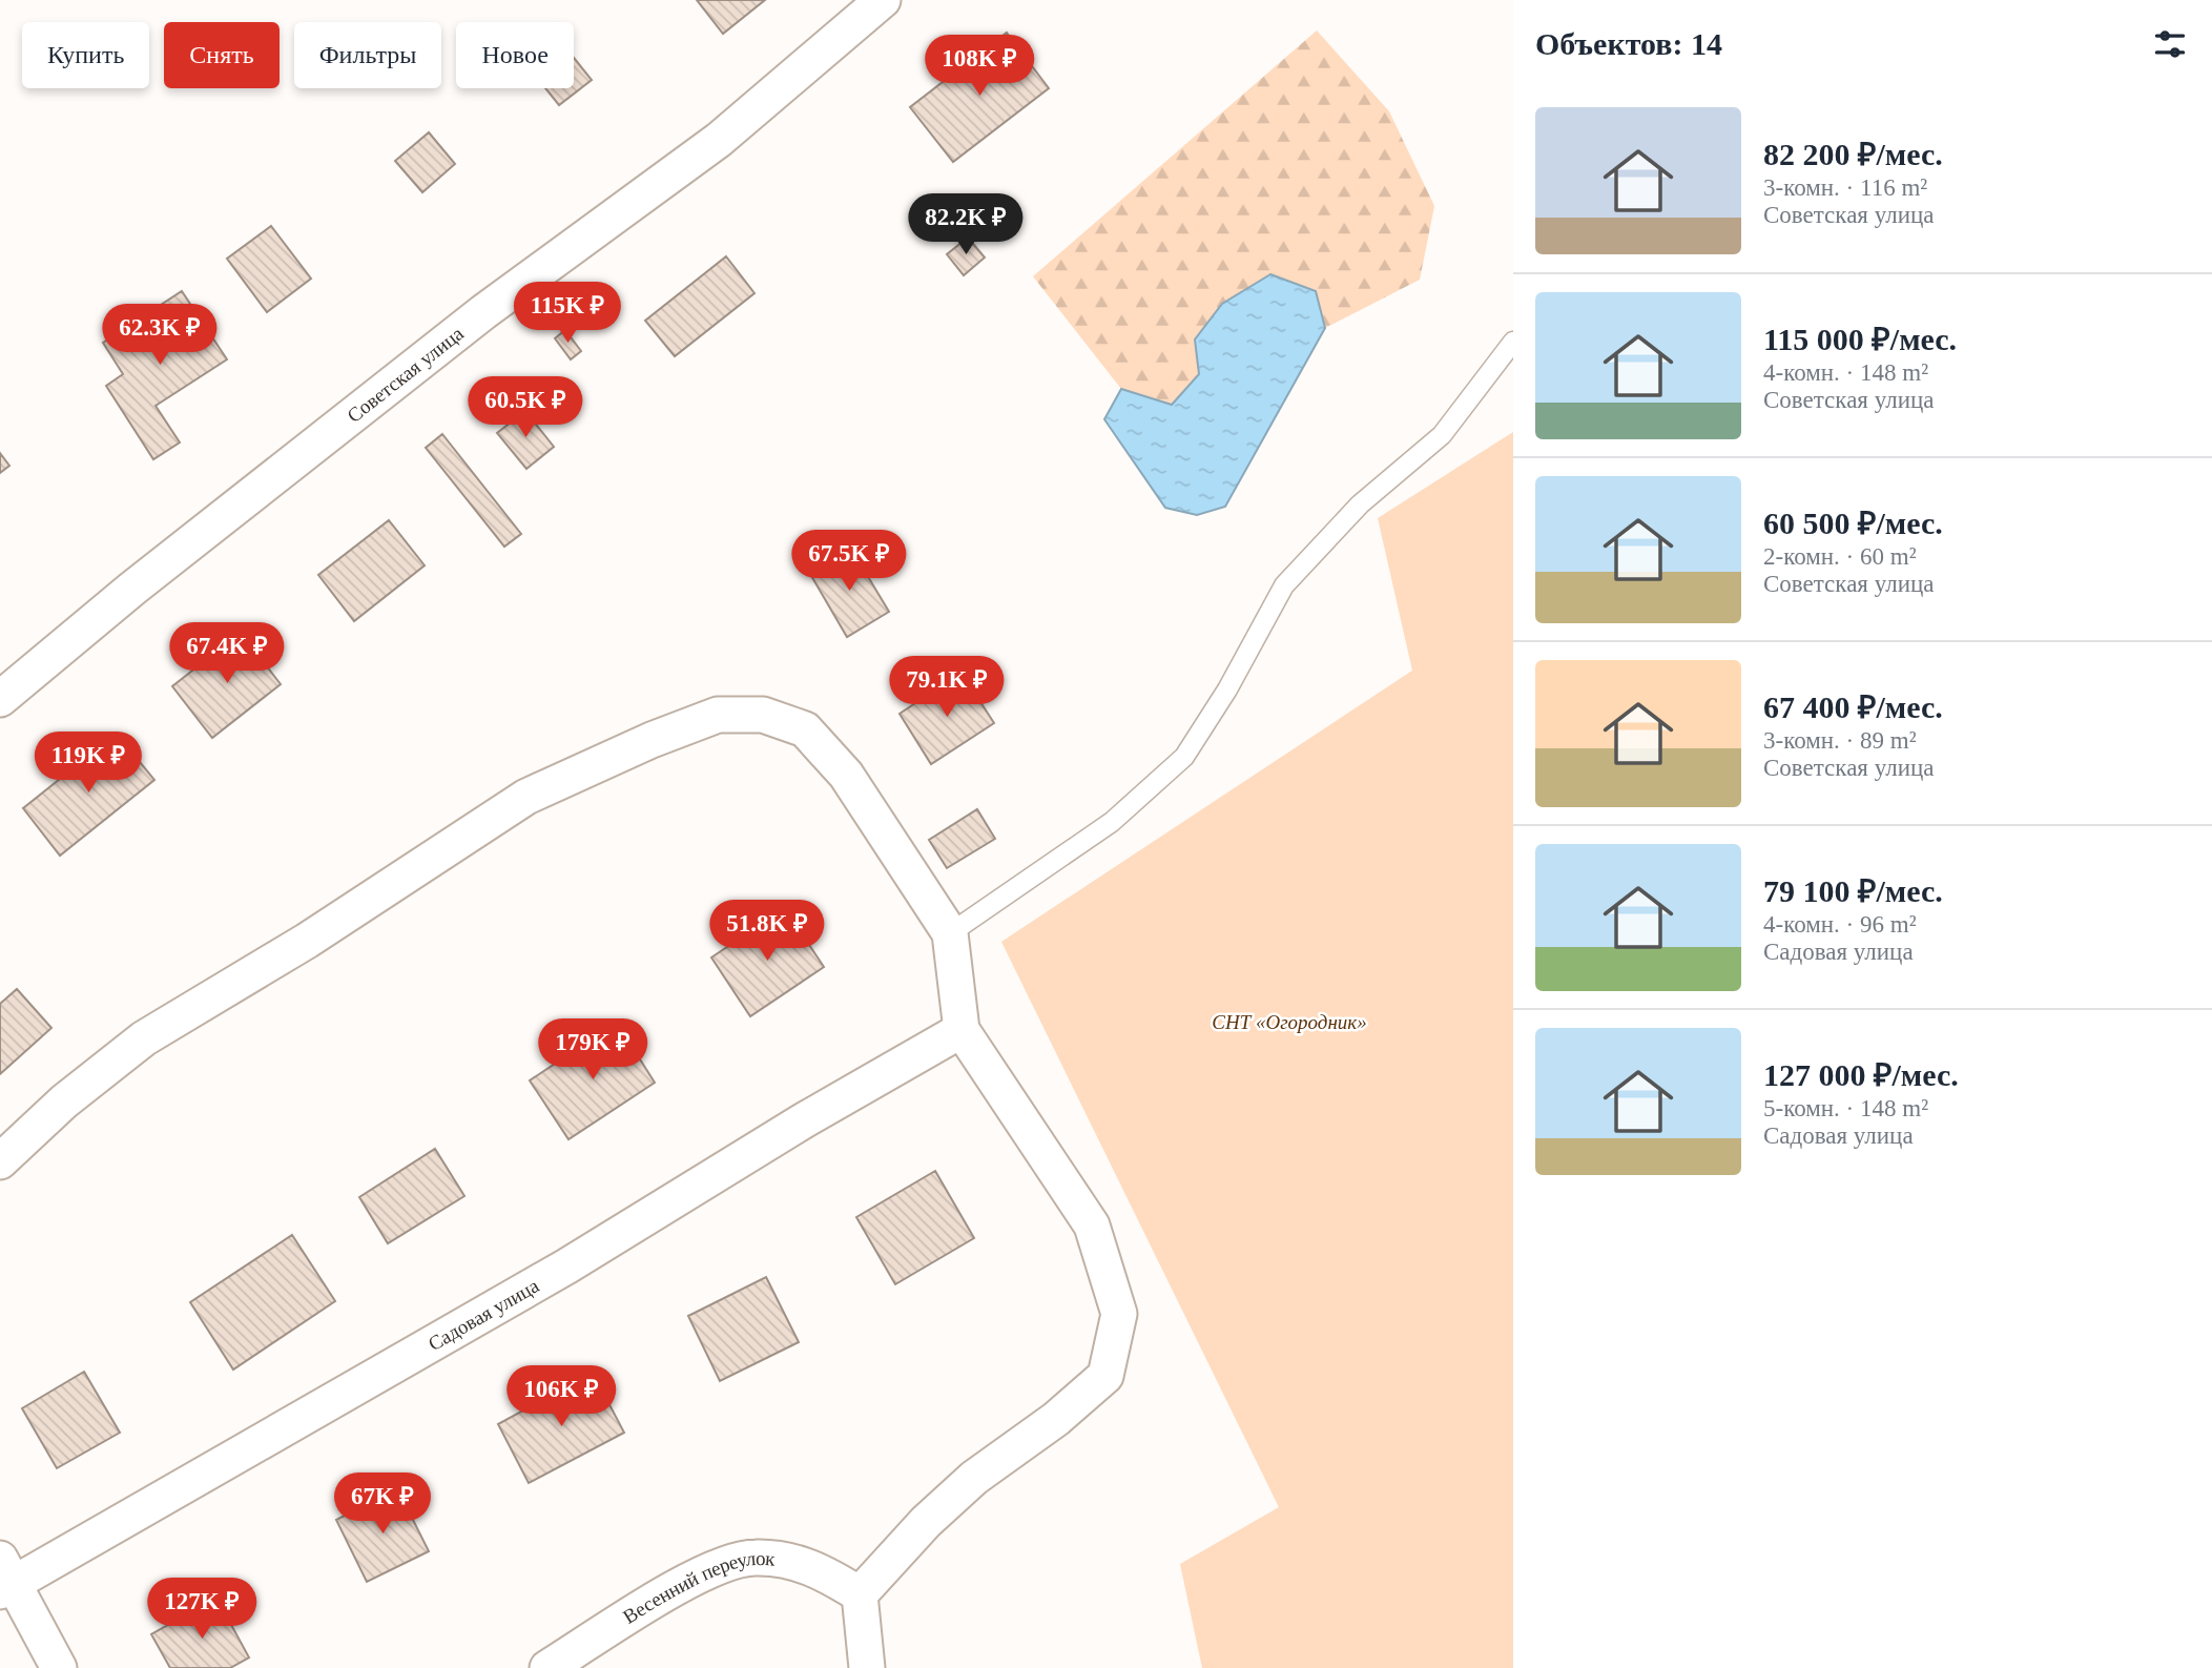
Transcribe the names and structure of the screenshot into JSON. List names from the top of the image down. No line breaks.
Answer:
{"streets":{"street":["Советская улица","Садовая улица","Весенний переулок"]},"parks":["СНТ «Огородник»"],"page":{"heading":"Объектов: 14","chip":["Купить","Снять","Фильтры","Новое"],"price":["108K ₽","82.2K ₽","115K ₽","62.3K ₽","60.5K ₽","67.5K ₽","67.4K ₽","79.1K ₽","119K ₽","51.8K ₽","179K ₽","106K ₽","67K ₽","127K ₽"],"list":[{"name":"82 200 ₽/мес.","note":"3-комн. · 116 m² · Советская улица"},{"name":"115 000 ₽/мес.","note":"4-комн. · 148 m² · Советская улица"},{"name":"60 500 ₽/мес.","note":"2-комн. · 60 m² · Советская улица"},{"name":"67 400 ₽/мес.","note":"3-комн. · 89 m² · Советская улица"},{"name":"79 100 ₽/мес.","note":"4-комн. · 96 m² · Садовая улица"},{"name":"127 000 ₽/мес.","note":"5-комн. · 148 m² · Садовая улица"}]}}
